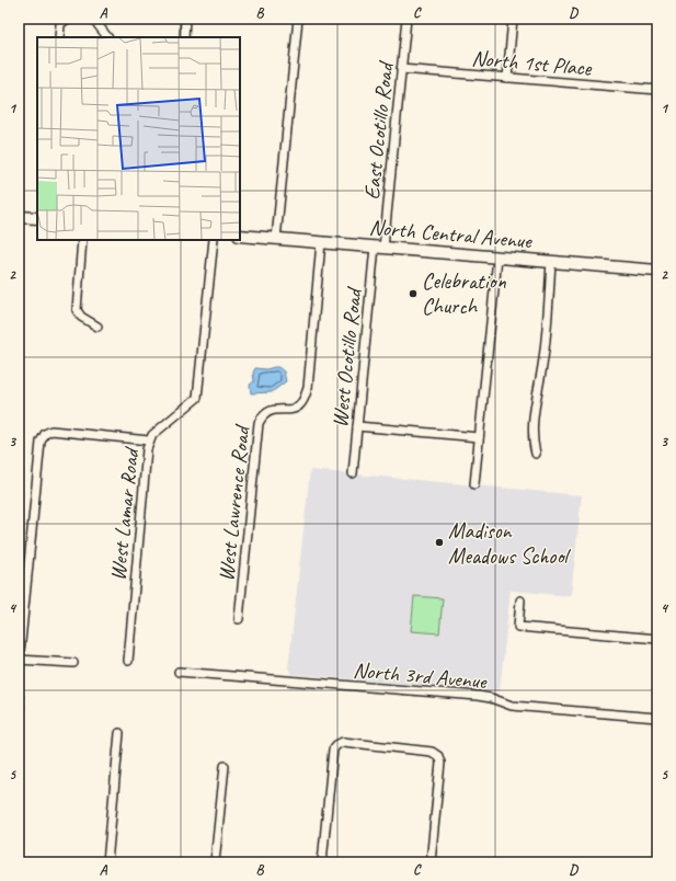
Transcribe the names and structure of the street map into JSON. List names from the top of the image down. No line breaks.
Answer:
{"streets":{"main road":["North Central Avenue"],"street":["North 1st Place","East Ocotillo Road","West Ocotillo Road","West Lawrence Road","West Lamar Road","North 3rd Avenue"]},"crossings":[["North 1st Place","East Ocotillo Road"],["East Ocotillo Road","North Central Avenue"],["East Ocotillo Road","West Ocotillo Road"],["North Central Avenue","West Ocotillo Road"],["North Central Avenue","West Lawrence Road"]],"places":["Celebration Church","Madison Meadows School"],"grid":{"columns":["A","B","C","D"],"rows":["1","2","3","4","5"]}}
